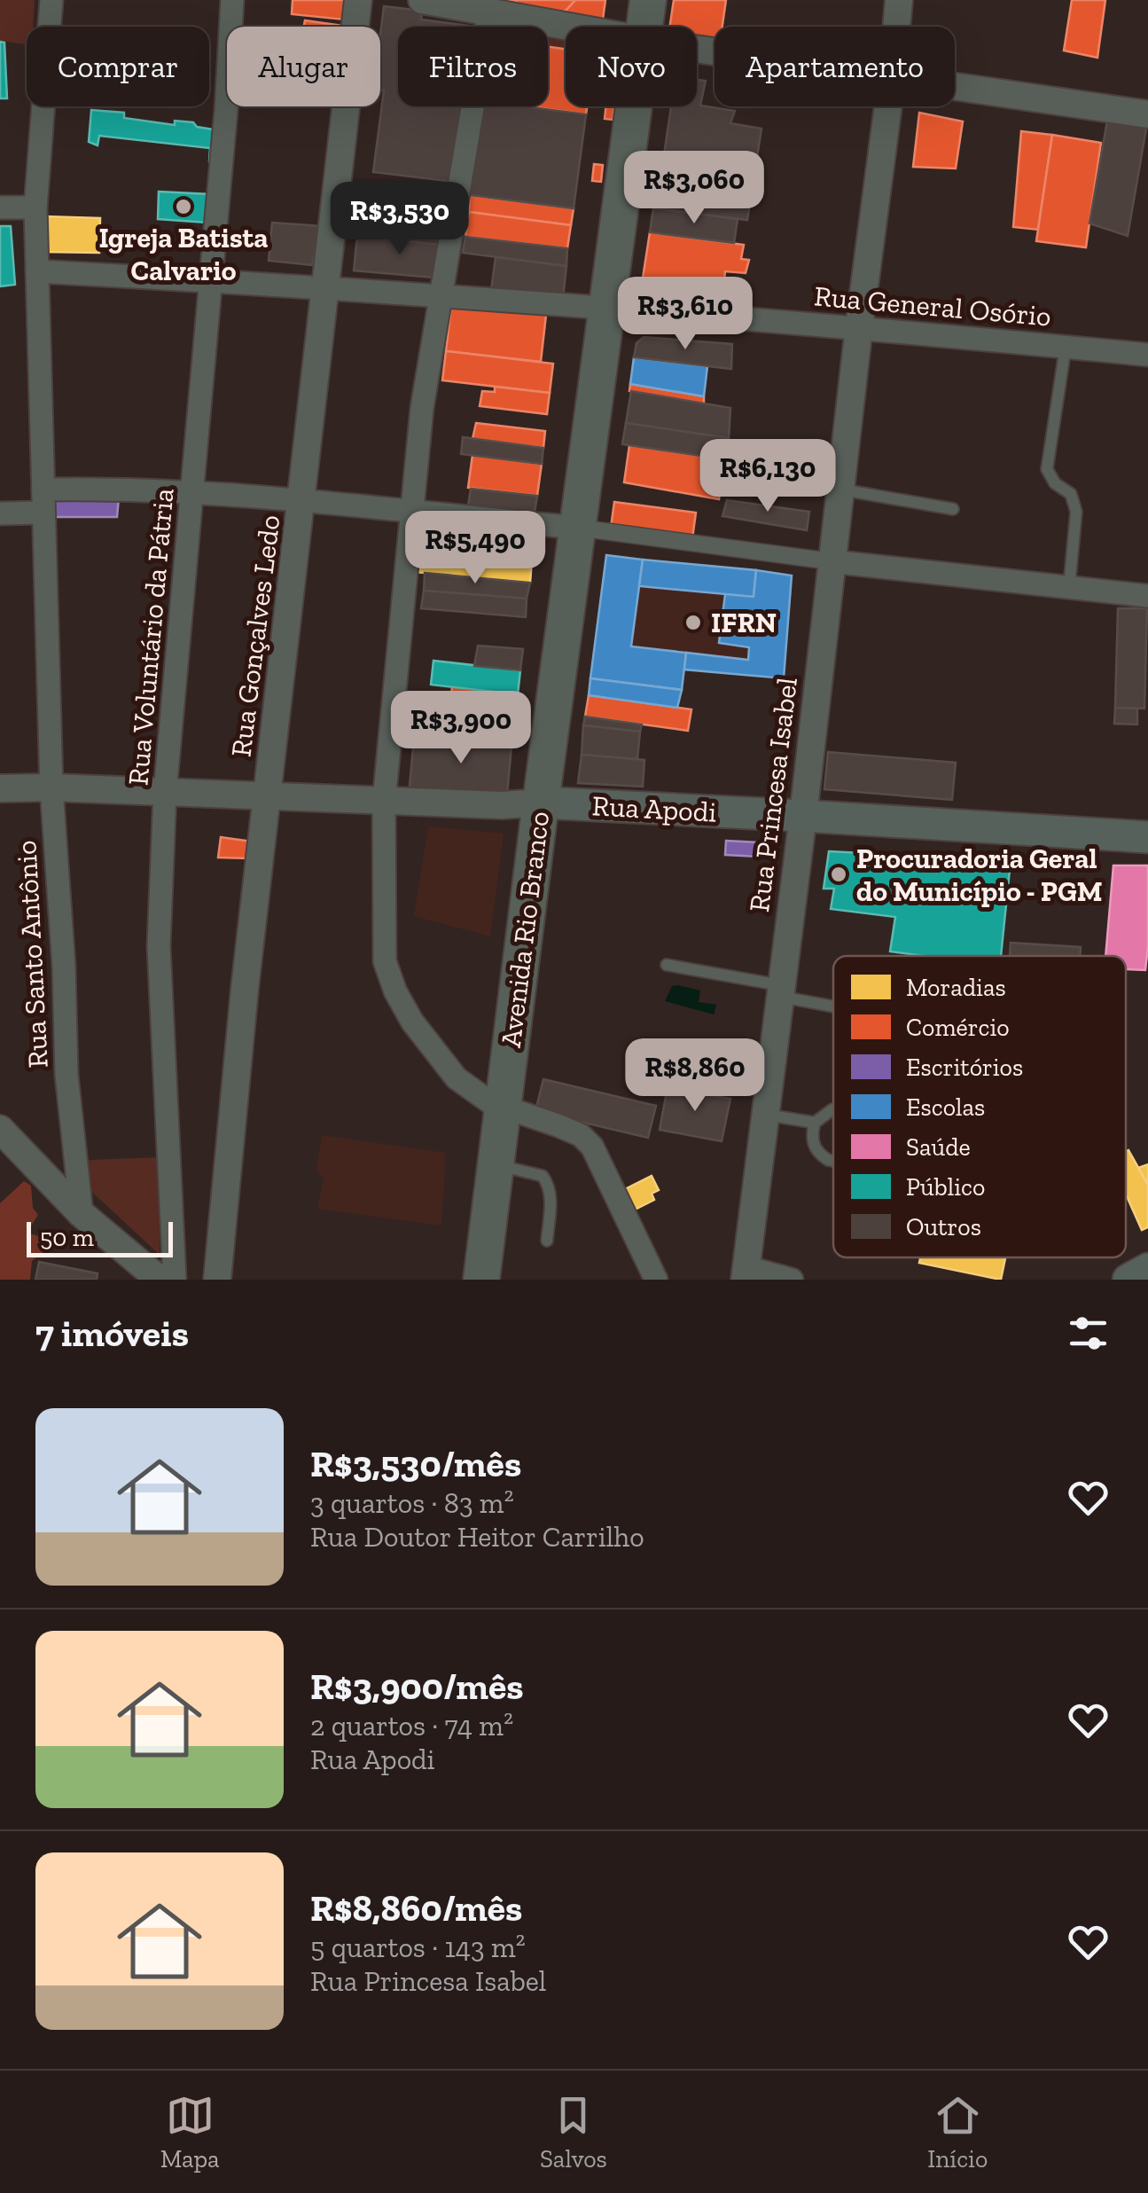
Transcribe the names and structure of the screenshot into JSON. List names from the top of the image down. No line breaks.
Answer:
{"streets":{"main road":["Rua Apodi","Avenida Rio Branco"],"street":["Rua General Osório","Rua Gonçalves Ledo","Rua Voluntário da Pátria","Rua Princesa Isabel","Rua Santo Antônio"]},"crossings":[["Rua General Osório","Rua Gonçalves Ledo"],["Rua General Osório","Rua Voluntário da Pátria"],["Rua General Osório","Rua Princesa Isabel"],["Rua General Osório","Avenida Rio Branco"],["Rua General Osório","Rua Santo Antônio"],["Rua Gonçalves Ledo","Rua Apodi"],["Rua Voluntário da Pátria","Rua Apodi"],["Rua Princesa Isabel","Rua Apodi"],["Rua Apodi","Avenida Rio Branco"],["Rua Apodi","Rua Santo Antônio"]],"places":["Igreja Batista Calvario","IFRN","Procuradoria Geral do Município - PGM"],"legend":["Moradias","Comércio","Escritórios","Escolas","Saúde","Público","Outros"],"scale_bar":"50 m","page":{"chip":["Comprar","Alugar","Filtros","Novo","Apartamento"],"price":["R$3,060","R$3,530","R$3,610","R$6,130","R$5,490","R$3,900","R$8,860"],"scale":"50 m","heading":"7 imóveis","list":[{"name":"R$3,530/mês","note":"3 quartos · 83 m² · Rua Doutor Heitor Carrilho"},{"name":"R$3,900/mês","note":"2 quartos · 74 m² · Rua Apodi"},{"name":"R$8,860/mês","note":"5 quartos · 143 m² · Rua Princesa Isabel"}],"tabs":["Mapa","Salvos","Início"]}}
